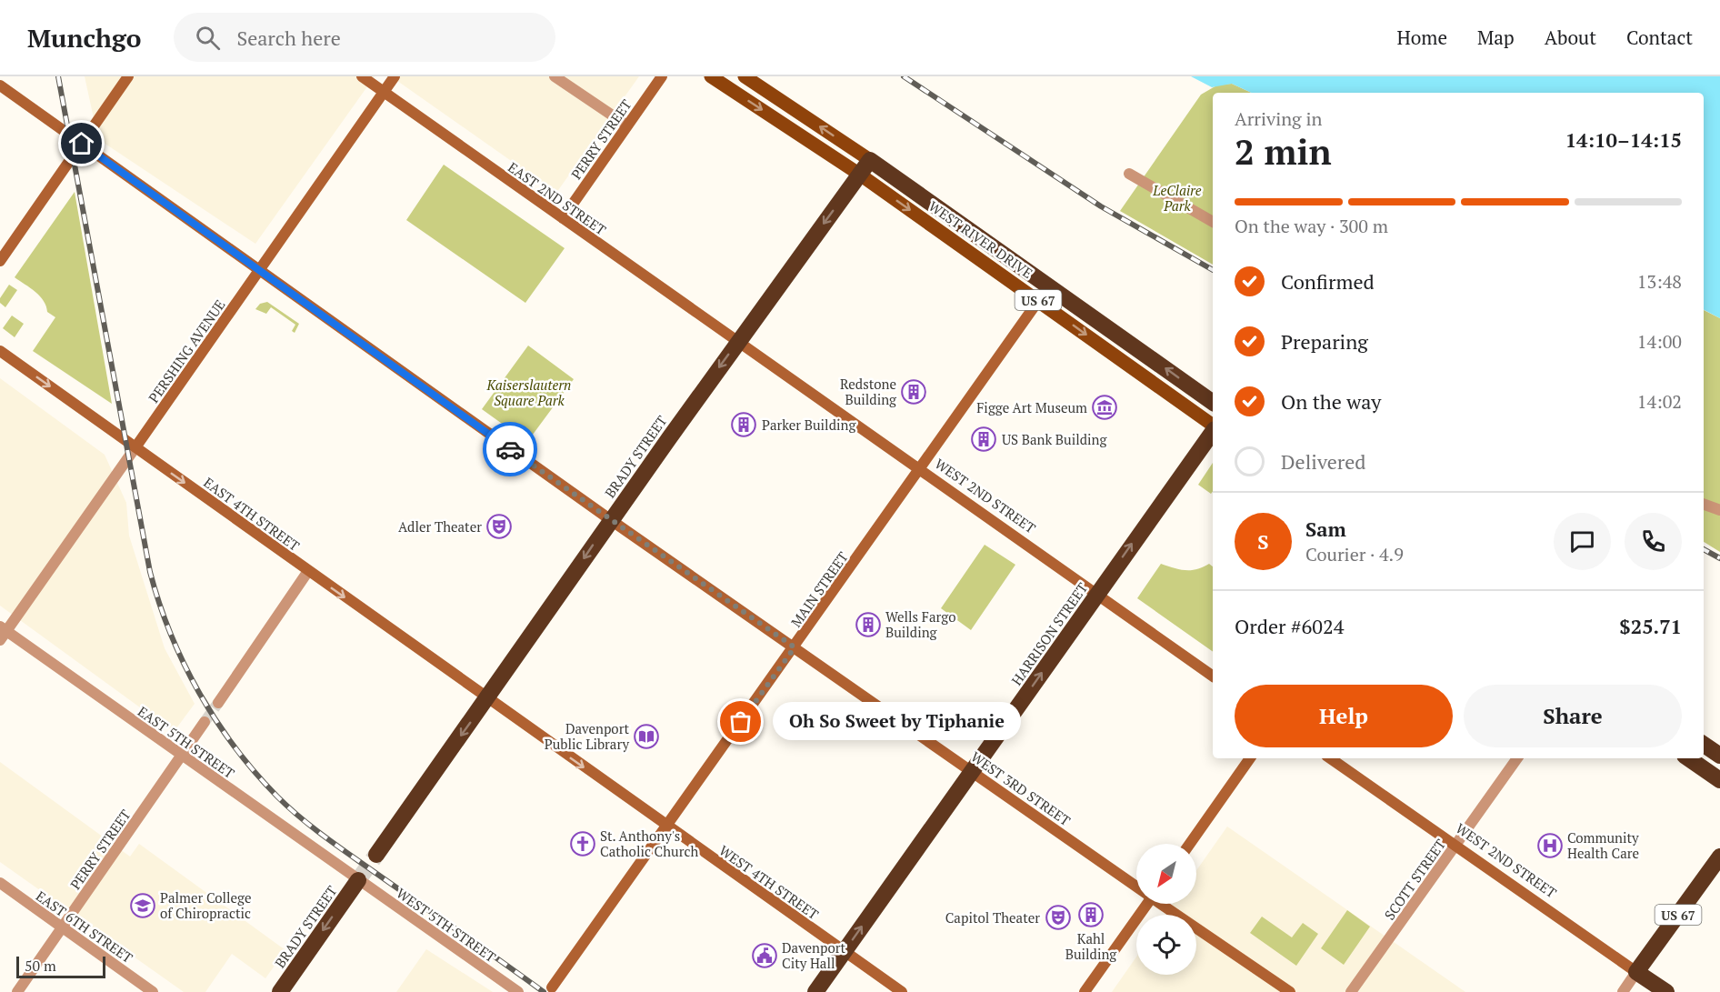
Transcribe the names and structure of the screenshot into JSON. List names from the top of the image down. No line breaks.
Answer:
{"streets":{"highway":["WEST RIVER DRIVE","US 67","BRADY STREET","WEST 2ND STREET","HARRISON STREET"],"street":["PERRY STREET","EAST 2ND STREET","PERSHING AVENUE","EAST 4TH STREET","MAIN STREET","EAST 5TH STREET","WEST 3RD STREET","SCOTT STREET","WEST 4TH STREET","WEST 5TH STREET","EAST 6TH STREET"]},"crossings":[["PERRY STREET","EAST 2ND STREET"],["PERRY STREET","EAST 5TH STREET"],["PERRY STREET","EAST 6TH STREET"],["EAST 2ND STREET","PERSHING AVENUE"],["EAST 2ND STREET","BRADY STREET"],["EAST 2ND STREET","WEST 2ND STREET"],["WEST RIVER DRIVE","US 67"],["WEST RIVER DRIVE","BRADY STREET"],["WEST RIVER DRIVE","MAIN STREET"],["US 67","BRADY STREET"],["US 67","WEST 2ND STREET"],["PERSHING AVENUE","EAST 4TH STREET"],["PERSHING AVENUE","EAST 5TH STREET"],["PERSHING AVENUE","WEST 3RD STREET"],["BRADY STREET","WEST 2ND STREET"],["BRADY STREET","EAST 4TH STREET"],["BRADY STREET","EAST 5TH STREET"],["BRADY STREET","WEST 3RD STREET"],["BRADY STREET","WEST 4TH STREET"],["BRADY STREET","WEST 5TH STREET"],["WEST 2ND STREET","MAIN STREET"],["WEST 2ND STREET","HARRISON STREET"],["WEST 2ND STREET","SCOTT STREET"],["EAST 4TH STREET","WEST 4TH STREET"],["MAIN STREET","WEST 3RD STREET"],["MAIN STREET","WEST 4TH STREET"],["HARRISON STREET","WEST 3RD STREET"],["HARRISON STREET","WEST 4TH STREET"],["EAST 5TH STREET","WEST 5TH STREET"]],"one_way":["BRADY STREET","EAST 4TH STREET","HARRISON STREET","WEST 4TH STREET"],"parks":["LeClaire Park","Kaiserslautern Square Park"],"places":{"building":["Redstone Building","Parker Building","US Bank Building","Wells Fargo Building","Kahl Building"],"museum":["Figge Art Museum"],"theatre":["Adler Theater","Capitol Theater"],"other":["Oh So Sweet by Tiphanie"],"library":["Davenport Public Library"],"church":["St. Anthony's Catholic Church"],"hospital":["Community Health Care"],"school or university":["Palmer College of Chiropractic"],"public building":["Davenport City Hall"]},"scale_bar":"50 m","north":"bottom left","page":{"header":"Munchgo","search":"Search here","nav":["Home","Map","About","Contact"],"heading":["2 min","Arriving in","14:10–14:15"],"panel":["Sam","Courier · 4.9","Order #6024","$25.71"],"bar":"On the way · 300 m","list":[["Confirmed","13:48"],["Preparing","14:00"],["On the way","14:02"],"Delivered"],"round":"S","buttons":["Help","Share"],"bubble":"Oh So Sweet by Tiphanie","scale":"50 m"}}
